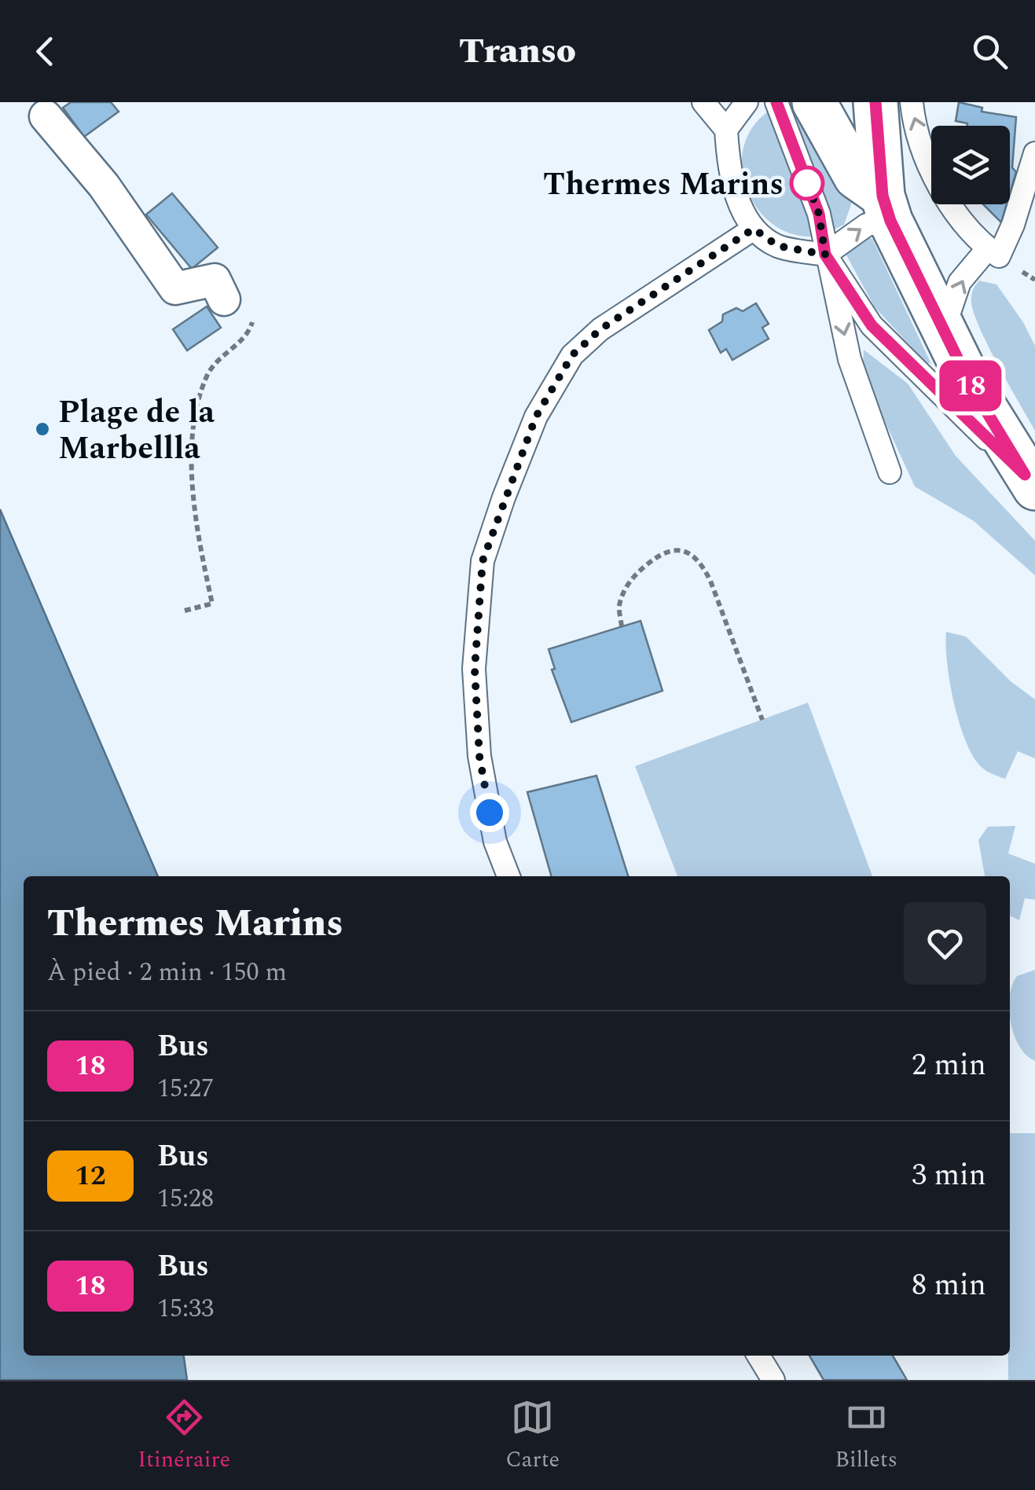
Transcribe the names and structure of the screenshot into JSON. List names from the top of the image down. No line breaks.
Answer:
{"places":["Thermes Marins","Plage de la Marbellla"],"lines":["bus line 18"],"page":{"header":"Transo","on_map":"18","heading":["Thermes Marins","À pied · 2 min · 150 m"],"list":[{"mark":"18","name":"Bus","note":"15:27","value":"2 min"},{"mark":"12","name":"Bus","note":"15:28","value":"3 min"},{"mark":"18","name":"Bus","note":"15:33","value":"8 min"}],"tabs":["Itinéraire","Carte","Billets"]}}
